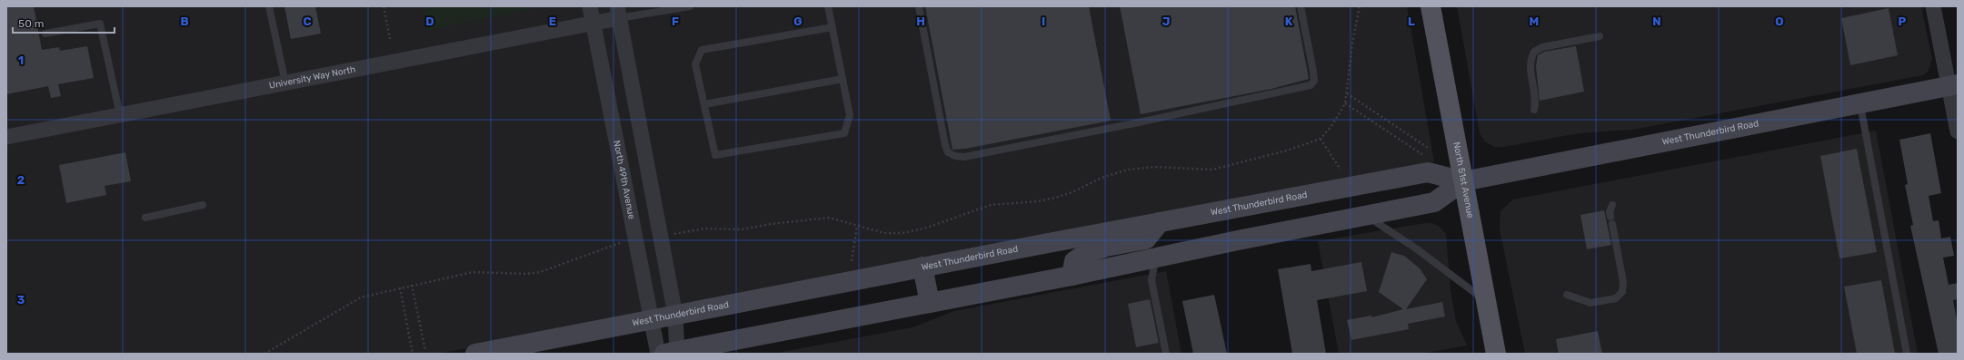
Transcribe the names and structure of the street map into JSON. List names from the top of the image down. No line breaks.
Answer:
{"streets":{"main road":["West Thunderbird Road","North 51st Avenue"],"street":["University Way North","North 49th Avenue"]},"crossings":[["University Way North","North 49th Avenue"],["West Thunderbird Road","North 49th Avenue"],["West Thunderbird Road","North 51st Avenue"]],"scale_bar":"50 m","grid":{"columns":["B","C","D","E","F","G","H","I","J","K","L","M","N","O","P"],"rows":["1","2","3"]}}
